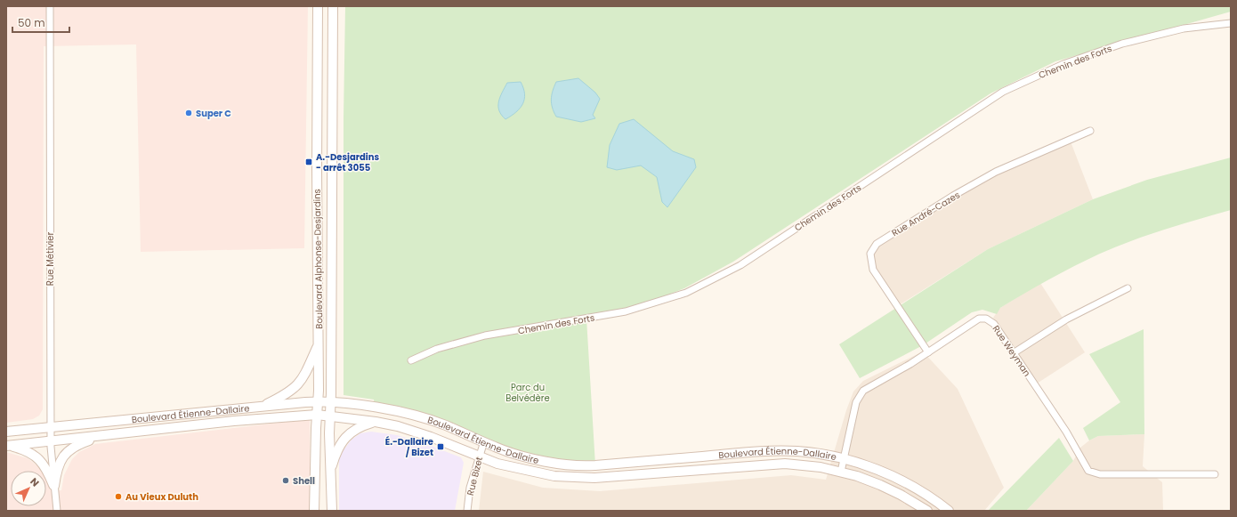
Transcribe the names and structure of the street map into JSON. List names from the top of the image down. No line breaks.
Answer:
{"streets":{"street":["Chemin des Forts","Rue André-Cazes","Rue Métivier","Boulevard Alphonse-Desjardins","Rue Weyman","Boulevard Étienne-Dallaire","Rue Bizet"]},"crossings":[["Rue André-Cazes","Rue Weyman"],["Rue Métivier","Boulevard Étienne-Dallaire"],["Boulevard Alphonse-Desjardins","Boulevard Étienne-Dallaire"],["Rue Weyman","Boulevard Étienne-Dallaire"],["Boulevard Étienne-Dallaire","Rue Bizet"]],"parks":["Parc du Belvédère"],"places":{"other":["Super C","Shell","Au Vieux Duluth"],"transit":["A.-Desjardins - arrêt 3055","É.-Dallaire / Bizet"]},"scale_bar":"50 m","north":"top right"}
